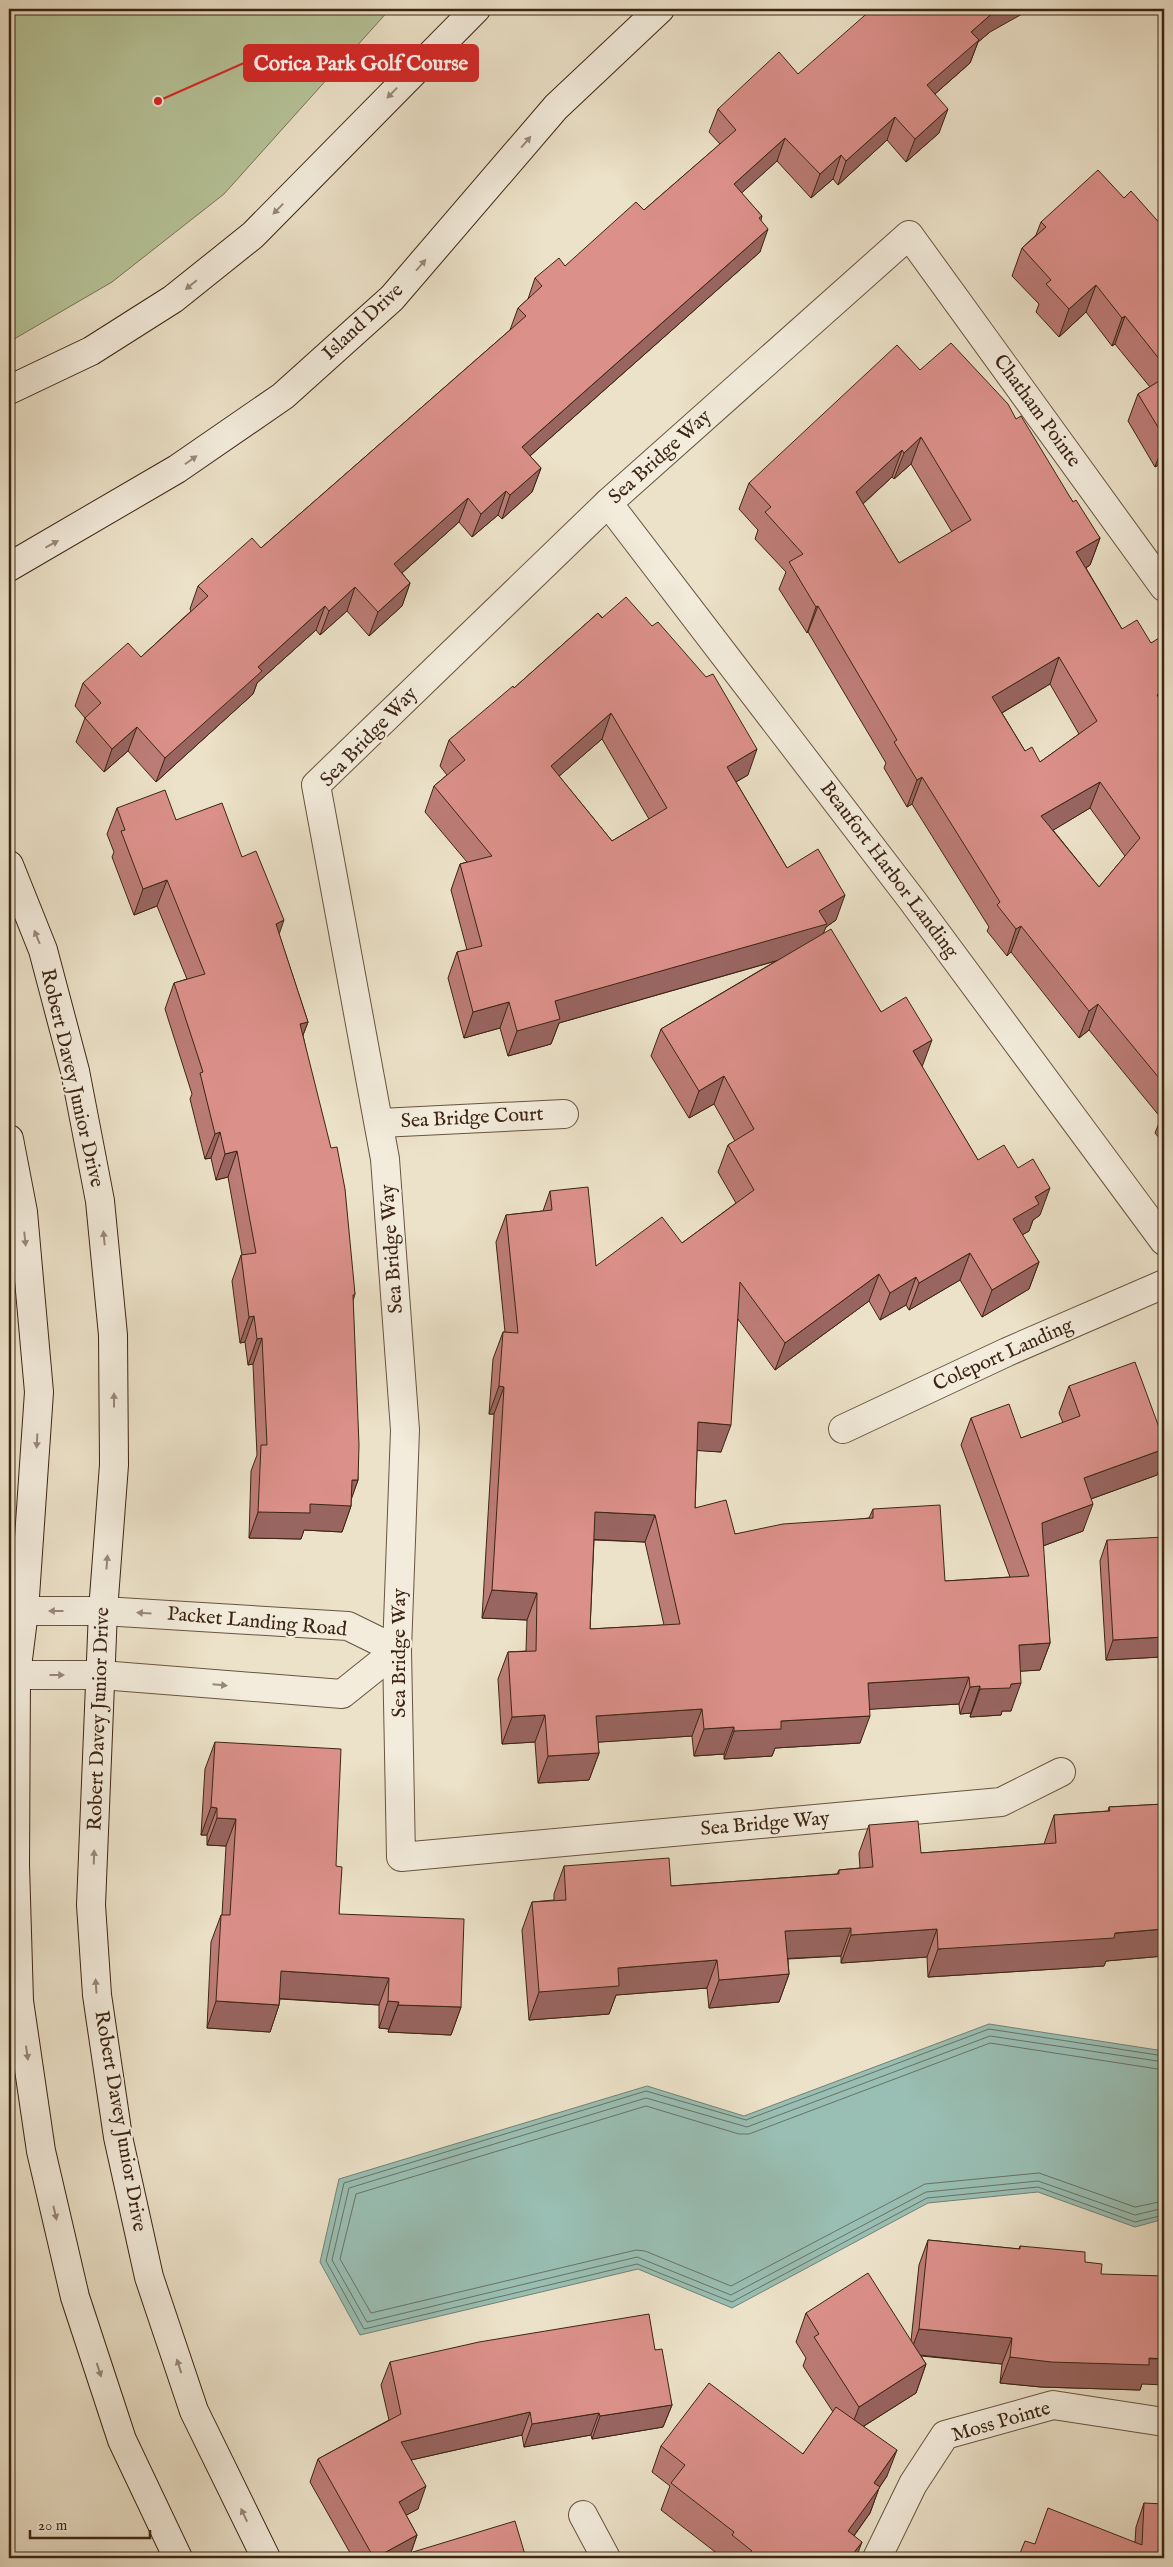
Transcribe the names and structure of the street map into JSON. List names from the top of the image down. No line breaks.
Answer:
{"streets":{"street":["Island Drive","Chatham Pointe","Sea Bridge Way","Beaufort Harbor Landing","Robert Davey Junior Drive","Sea Bridge Court","Coleport Landing","Packet Landing Road","Moss Pointe"]},"crossings":[["Chatham Pointe","Sea Bridge Way"],["Sea Bridge Way","Beaufort Harbor Landing"],["Sea Bridge Way","Sea Bridge Court"],["Sea Bridge Way","Packet Landing Road"],["Robert Davey Junior Drive","Packet Landing Road"]],"places":["Corica Park Golf Course"],"scale_bar":"20 m"}
